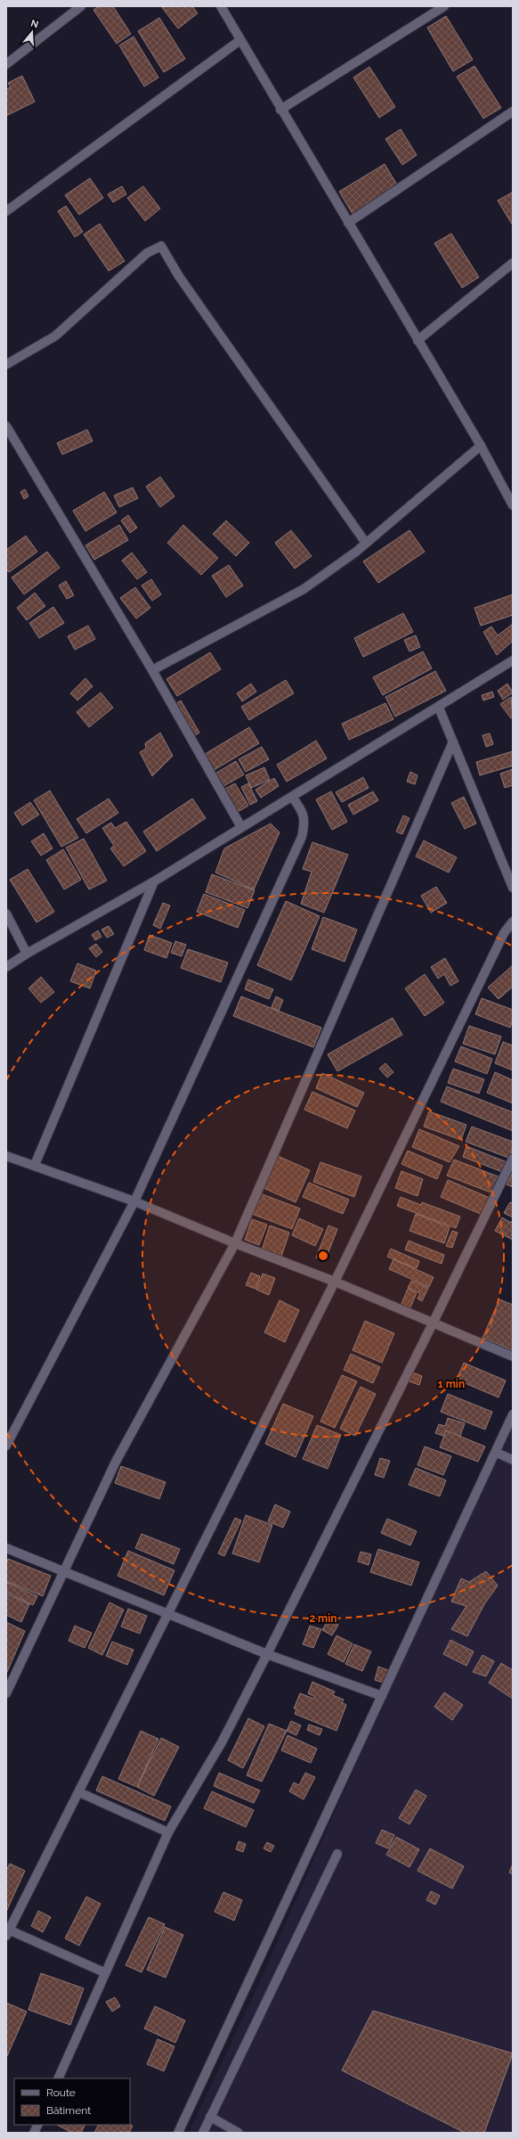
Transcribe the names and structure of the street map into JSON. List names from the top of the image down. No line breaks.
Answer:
{"legend":["Route","Bâtiment"],"north":"top","rings":["1 min","2 min"]}
